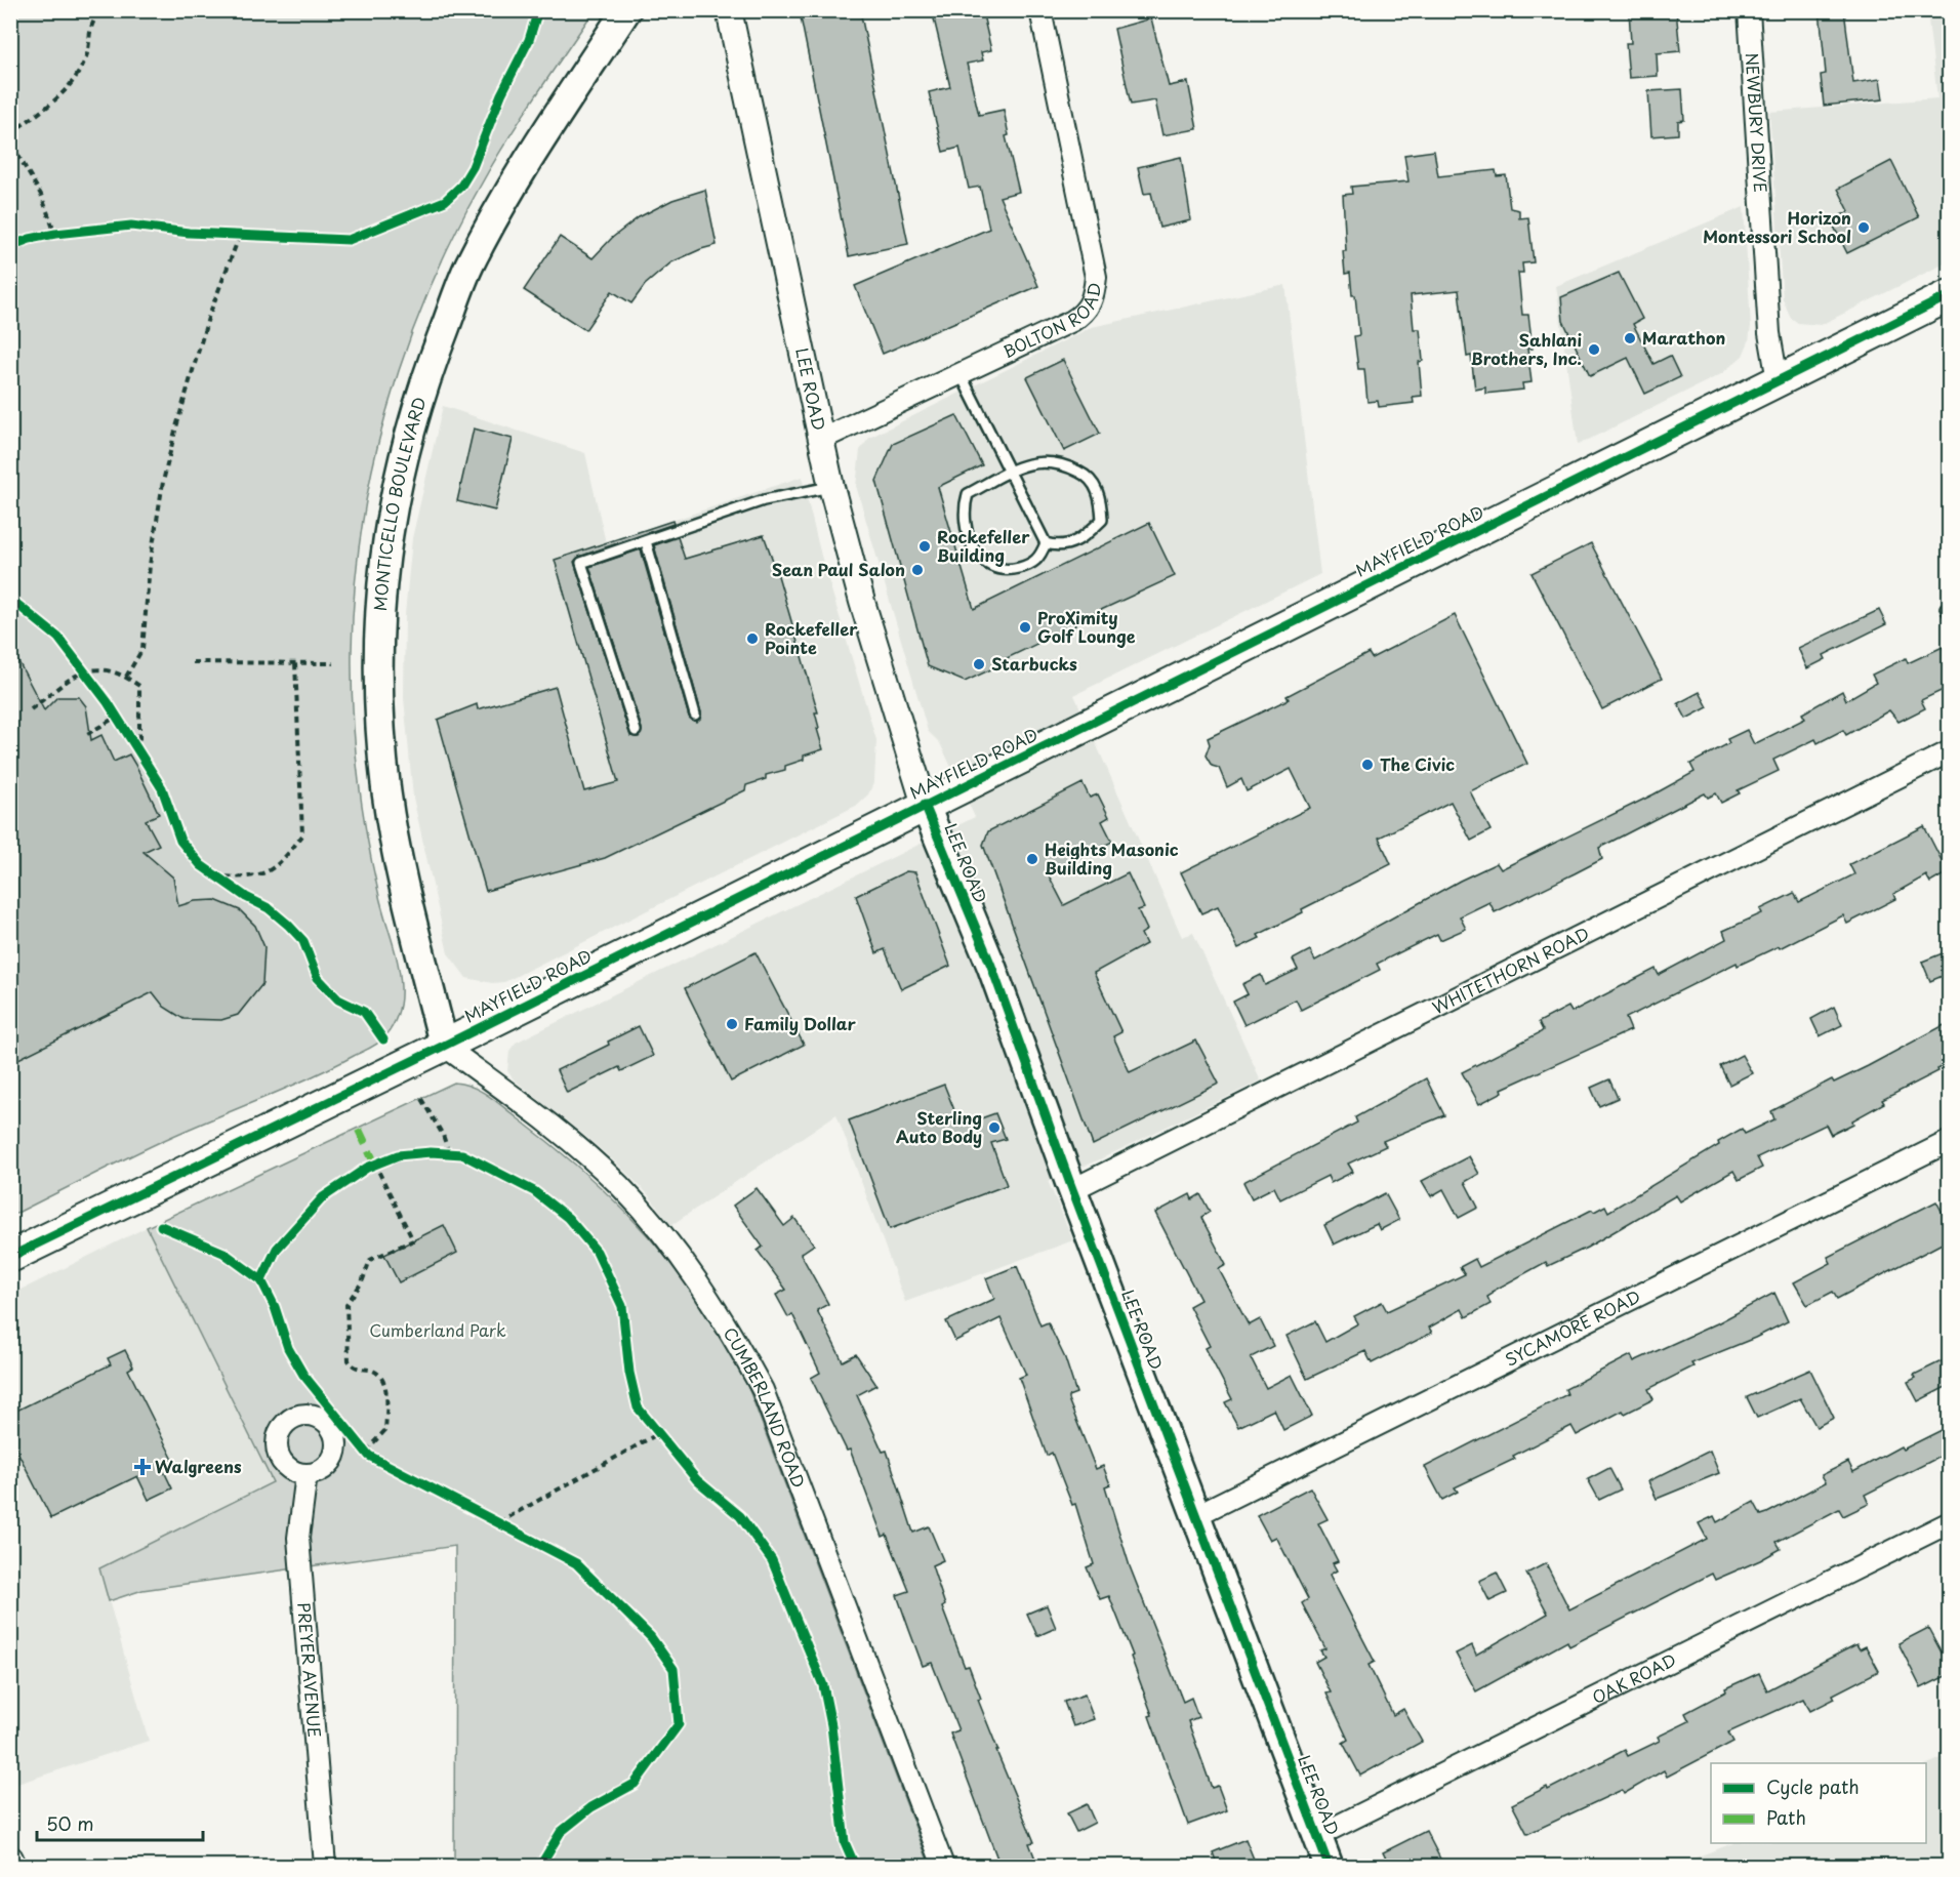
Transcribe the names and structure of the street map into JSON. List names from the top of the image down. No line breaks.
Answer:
{"streets":{"main road":["LEE ROAD","MONTICELLO BOULEVARD","MAYFIELD ROAD"],"street":["NEWBURY DRIVE","BOLTON ROAD","WHITETHORN ROAD","SYCAMORE ROAD","CUMBERLAND ROAD","PREYER AVENUE","OAK ROAD"]},"crossings":[["NEWBURY DRIVE","MAYFIELD ROAD"],["BOLTON ROAD","LEE ROAD"],["LEE ROAD","MAYFIELD ROAD"],["LEE ROAD","WHITETHORN ROAD"],["LEE ROAD","SYCAMORE ROAD"],["LEE ROAD","OAK ROAD"],["MONTICELLO BOULEVARD","MAYFIELD ROAD"],["MONTICELLO BOULEVARD","CUMBERLAND ROAD"],["MAYFIELD ROAD","CUMBERLAND ROAD"]],"parks":["Cumberland Park"],"places":{"other":["Horizon Montessori School","Marathon","Sahlani Brothers, Inc.","Rockefeller Building","Sean Paul Salon","ProXimity Golf Lounge","Rockefeller Pointe","Starbucks","The Civic","Heights Masonic Building","Family Dollar","Sterling Auto Body"],"health":["Walgreens"]},"legend":["Cycle path","Path"],"scale_bar":"50 m"}
